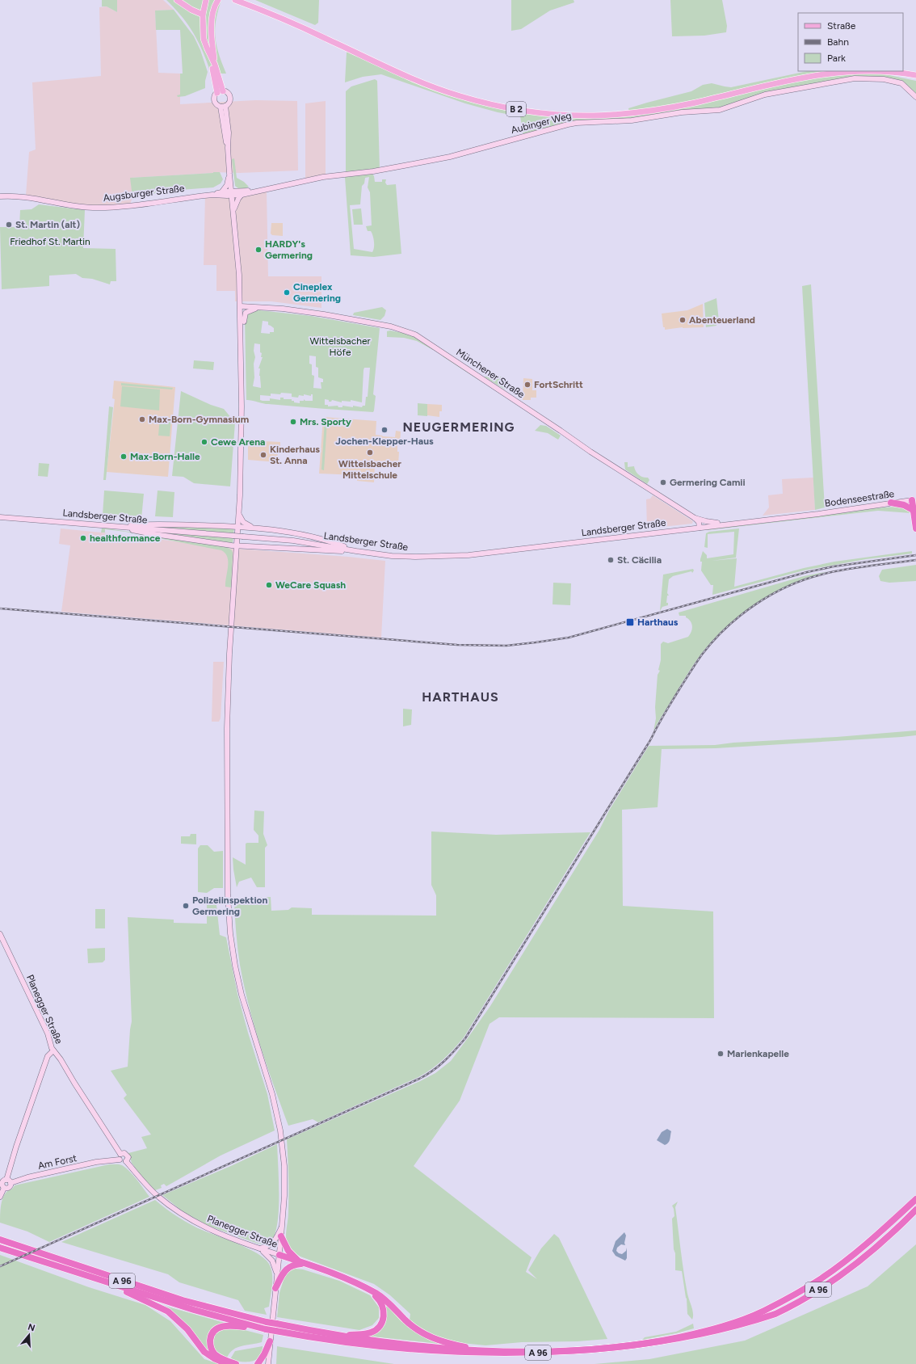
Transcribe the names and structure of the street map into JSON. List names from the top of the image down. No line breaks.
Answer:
{"streets":{"highway":["A 96"],"main road":["B 2","Aubinger Weg","Augsburger Straße","Münchener Straße","Bodenseestraße","Landsberger Straße","Planegger Straße","Am Forst"]},"crossings":[["Aubinger Weg","Augsburger Straße"],["Bodenseestraße","Landsberger Straße"],["Planegger Straße","Am Forst"]],"districts":["NEUGERMERING","HARTHAUS"],"parks":["Friedhof St. Martin","Wittelsbacher Höfe"],"places":{"other":["St. Martin (alt)","HARDY's Germering","Cineplex Germering","Abenteuerland","FortSchritt","Max-Born-Gymnasium","Mrs. Sporty","Jochen-Klepper-Haus","Cewe Arena","Wittelsbacher Mittelschule","Kinderhaus St. Anna","Max-Born-Halle","Germering Camii","healthformance","St. Cäcilia","WeCare Squash","Polizeiinspektion Germering","Marienkapelle"],"transit":["Harthaus"]},"legend":["Straße","Bahn","Park"],"north":"top"}
